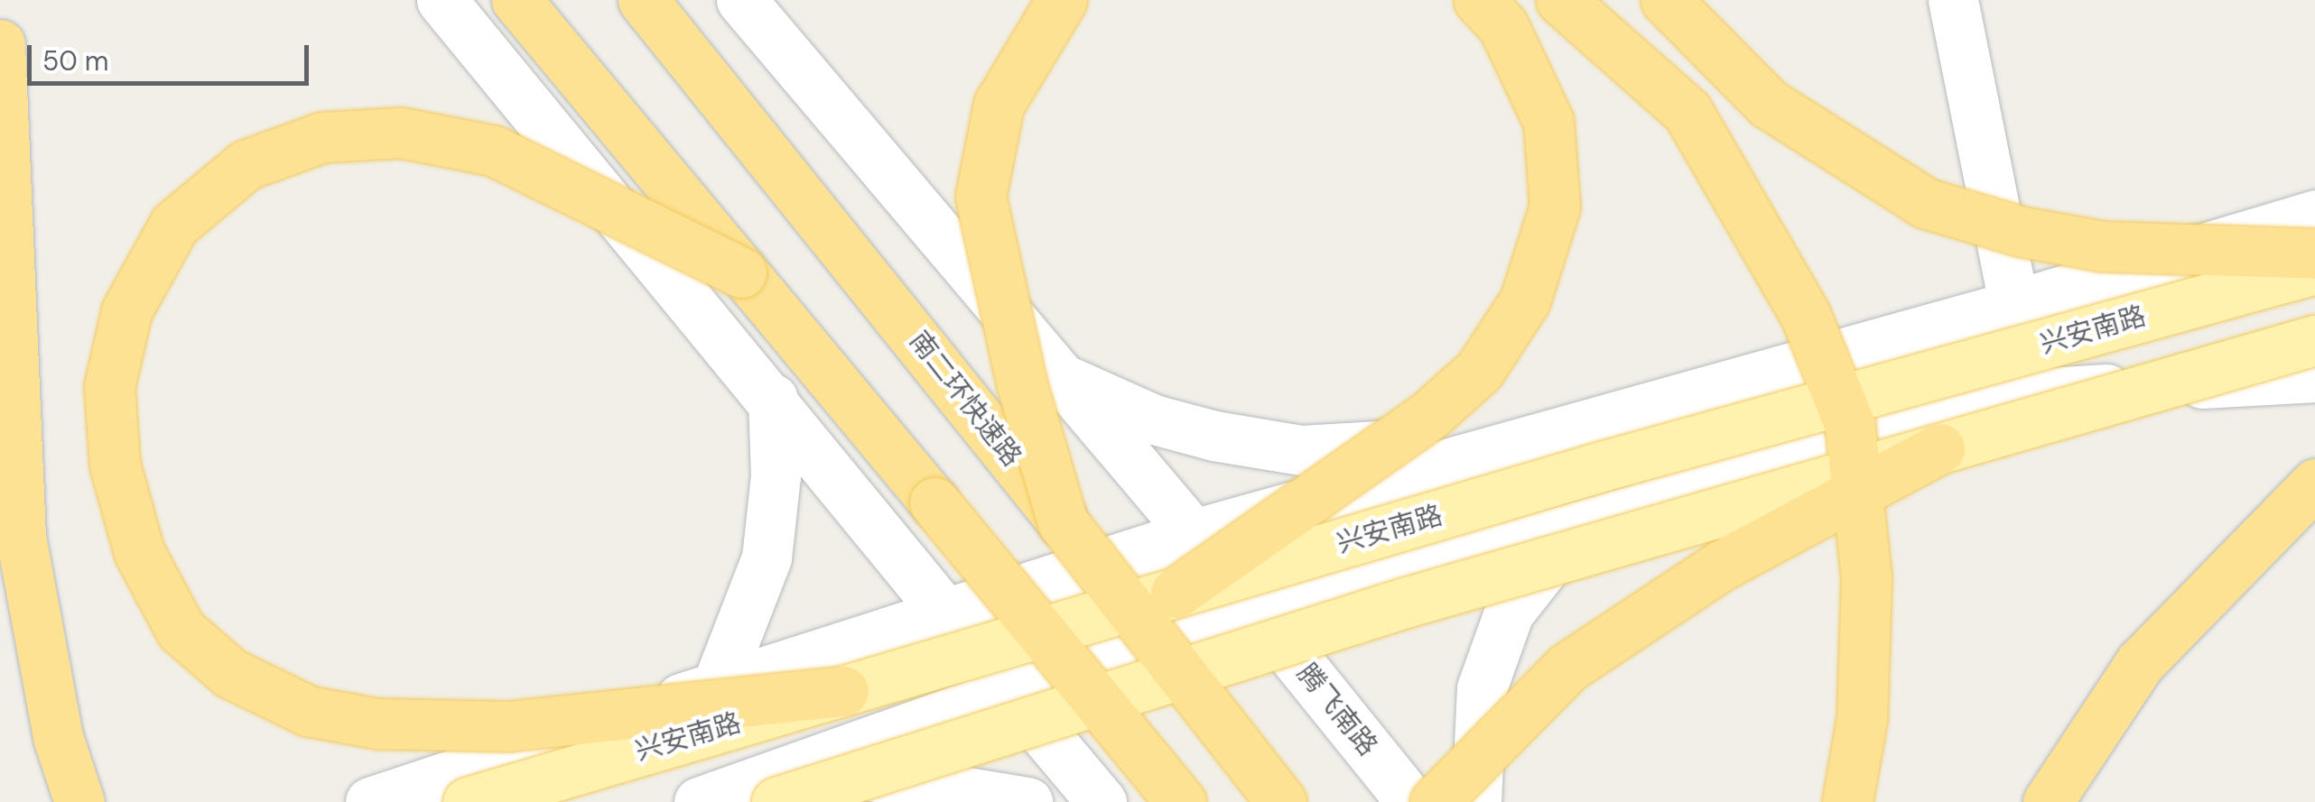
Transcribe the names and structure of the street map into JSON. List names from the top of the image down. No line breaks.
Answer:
{"streets":{"highway":["南二环快速路"],"main road":["兴安南路","腾飞南路"]},"crossings":[["兴安南路","腾飞南路"]],"scale_bar":"50 m"}
